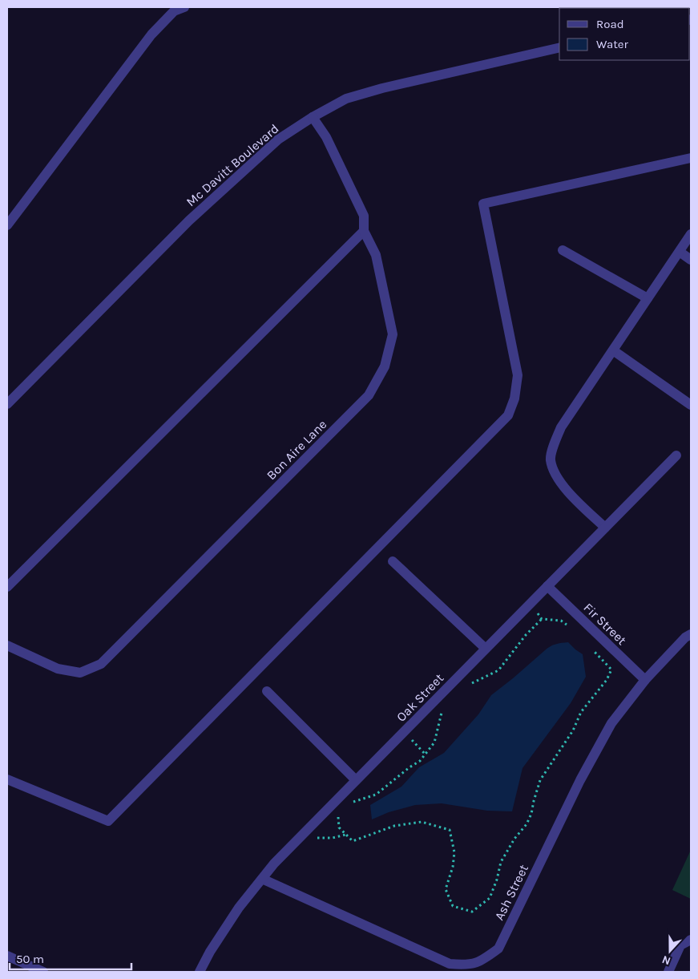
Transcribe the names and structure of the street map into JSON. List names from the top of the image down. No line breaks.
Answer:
{"streets":{"street":["Mc Davitt Boulevard","Bon Aire Lane","Fir Street","Oak Street","Ash Street"]},"crossings":[["Mc Davitt Boulevard","Bon Aire Lane"],["Fir Street","Oak Street"],["Fir Street","Ash Street"],["Oak Street","Ash Street"]],"legend":["Road","Water"],"scale_bar":"50 m","north":"bottom"}
